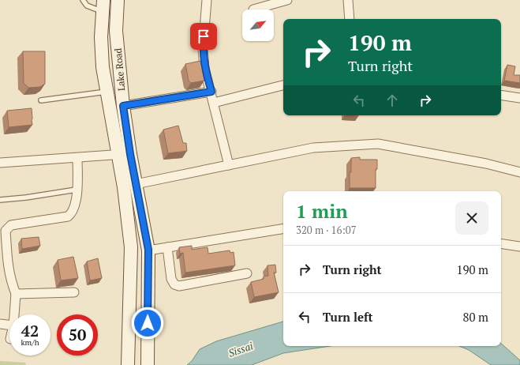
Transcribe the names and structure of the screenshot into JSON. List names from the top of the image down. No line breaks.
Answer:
{"streets":{"main road":["Lake Road"]},"water":["Sissai"],"north":"top right","page":{"turn":["190 m","Turn right"],"heading":["1 min","320 m · 16:07"],"list":[{"name":"Turn right","value":"190 m"},{"name":"Turn left","value":"80 m"}],"speed":"42 km/h","limit":"50"}}
